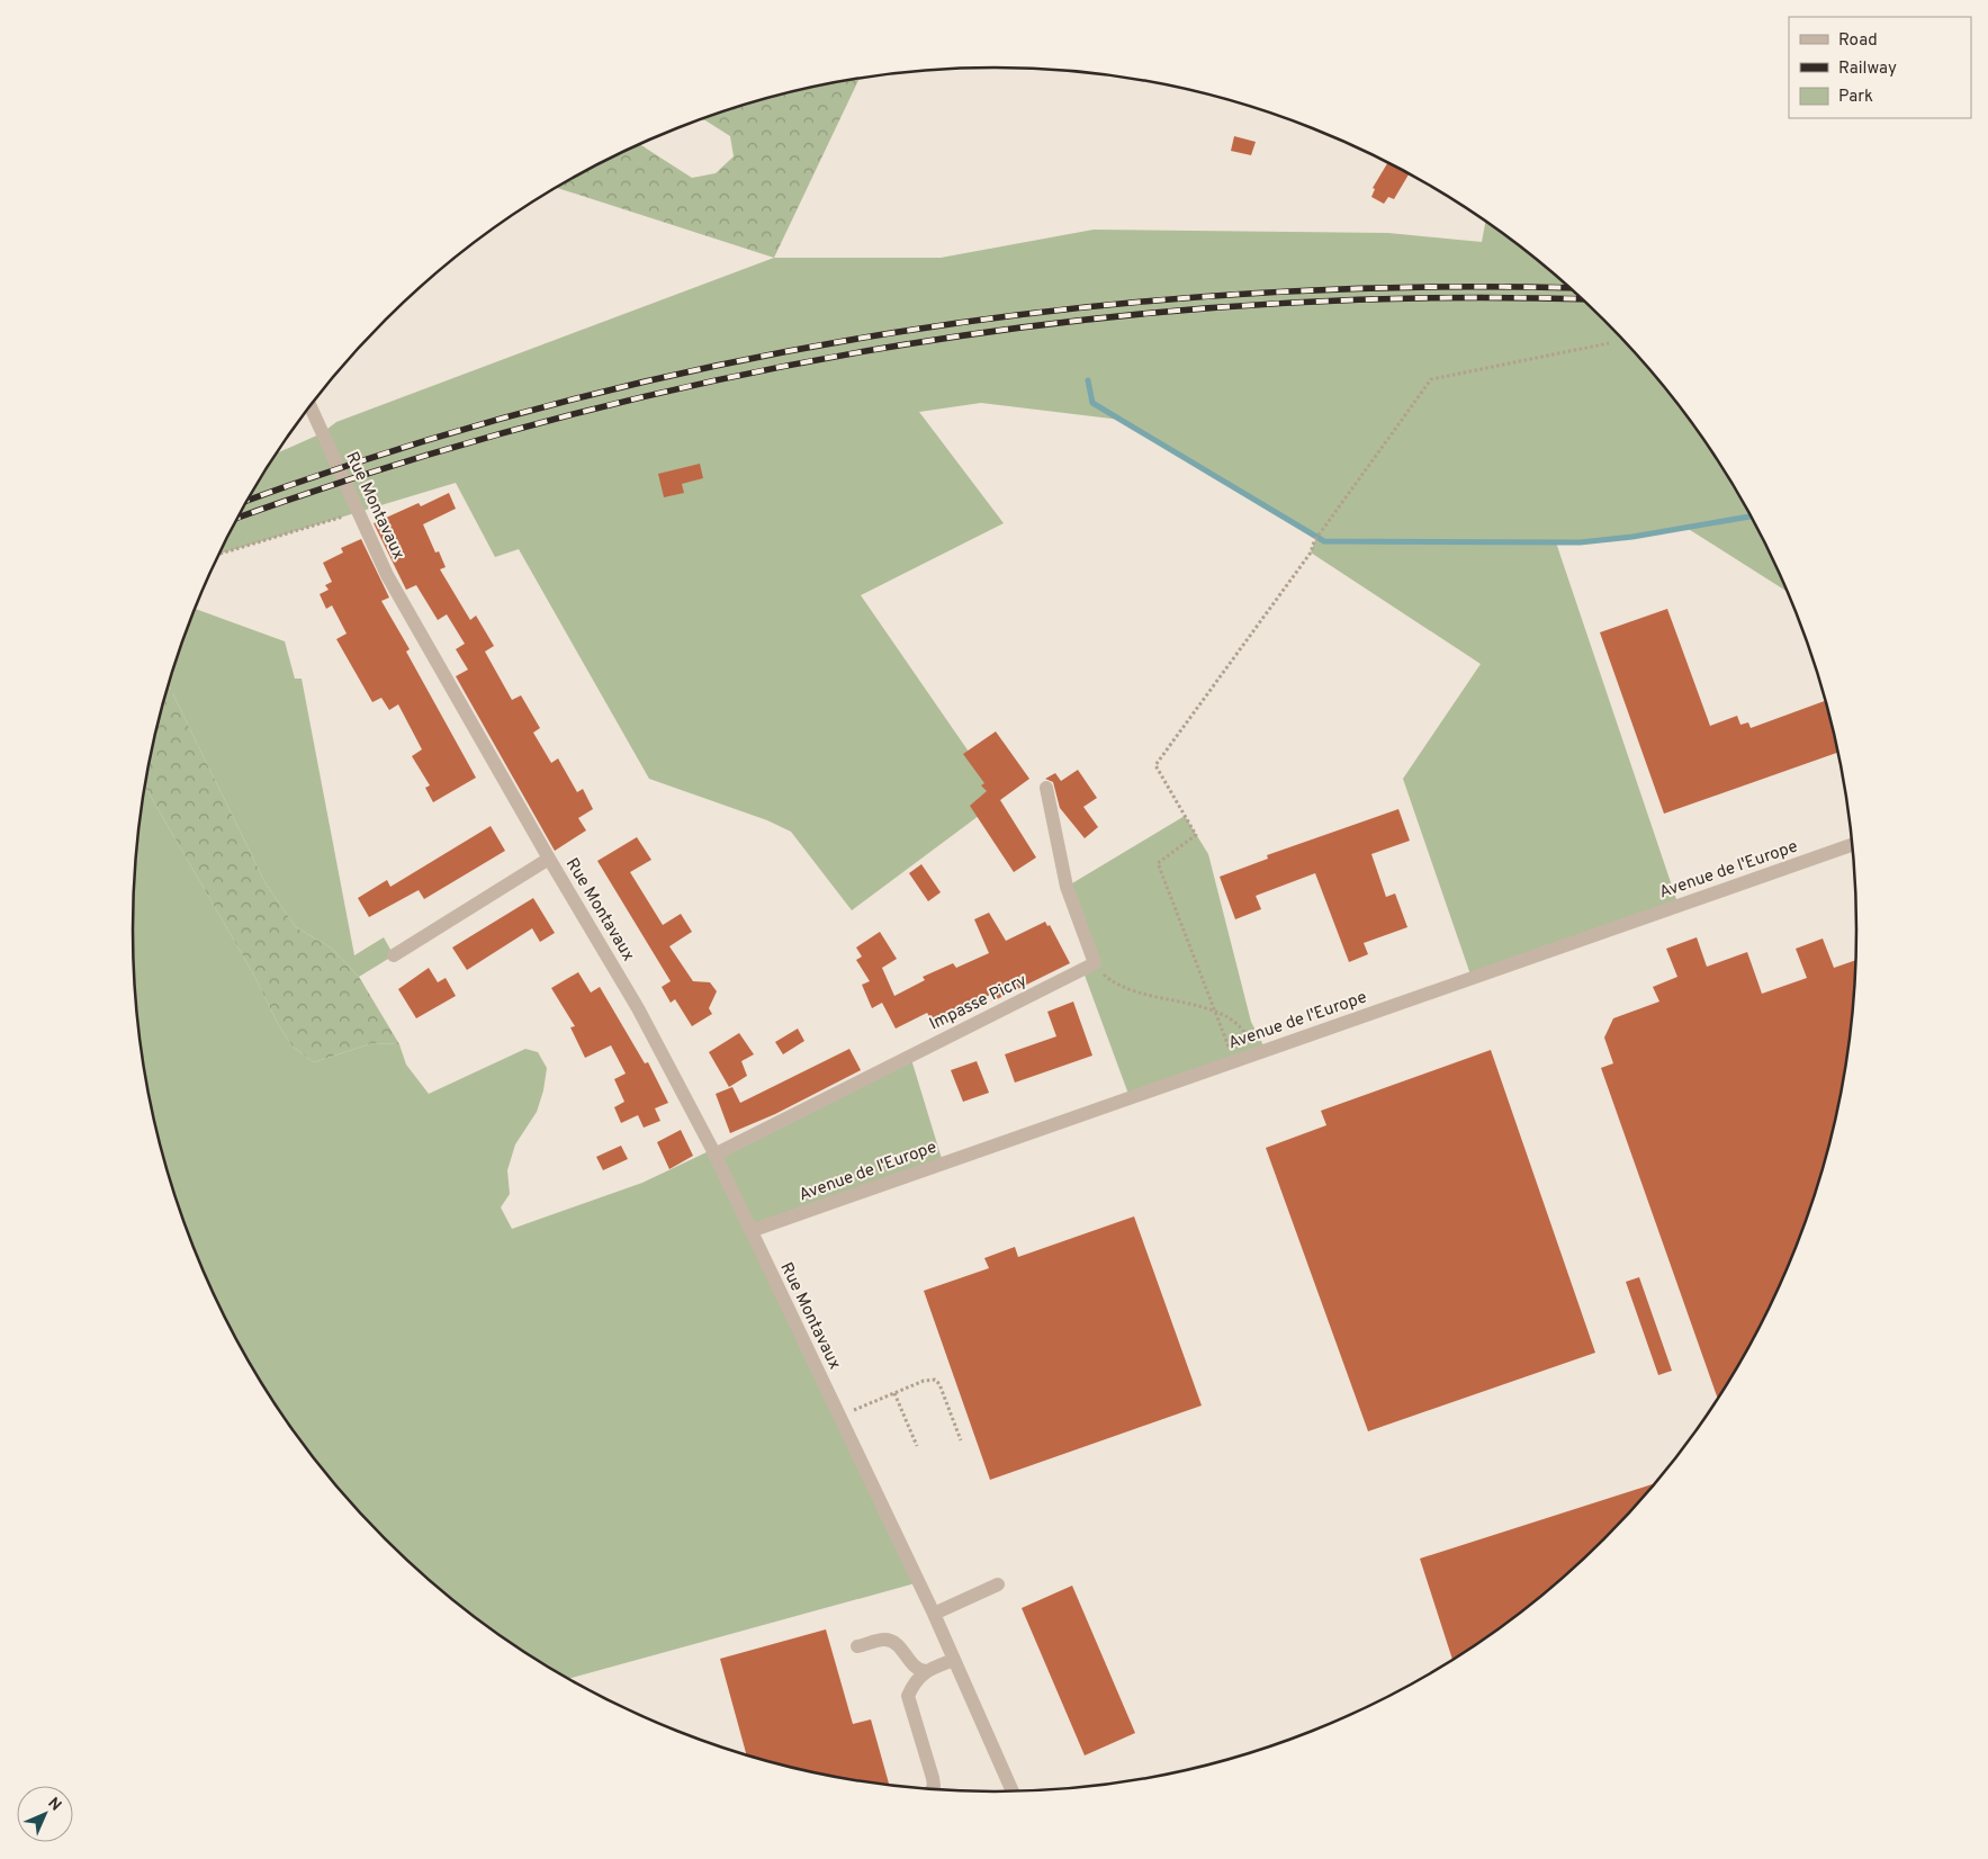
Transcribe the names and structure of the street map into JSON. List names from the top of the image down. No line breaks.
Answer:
{"streets":{"street":["Rue Montavaux","Avenue de l'Europe","Impasse Picry"]},"crossings":[["Rue Montavaux","Avenue de l'Europe"],["Rue Montavaux","Impasse Picry"]],"legend":["Road","Railway","Park"],"north":"top right"}
